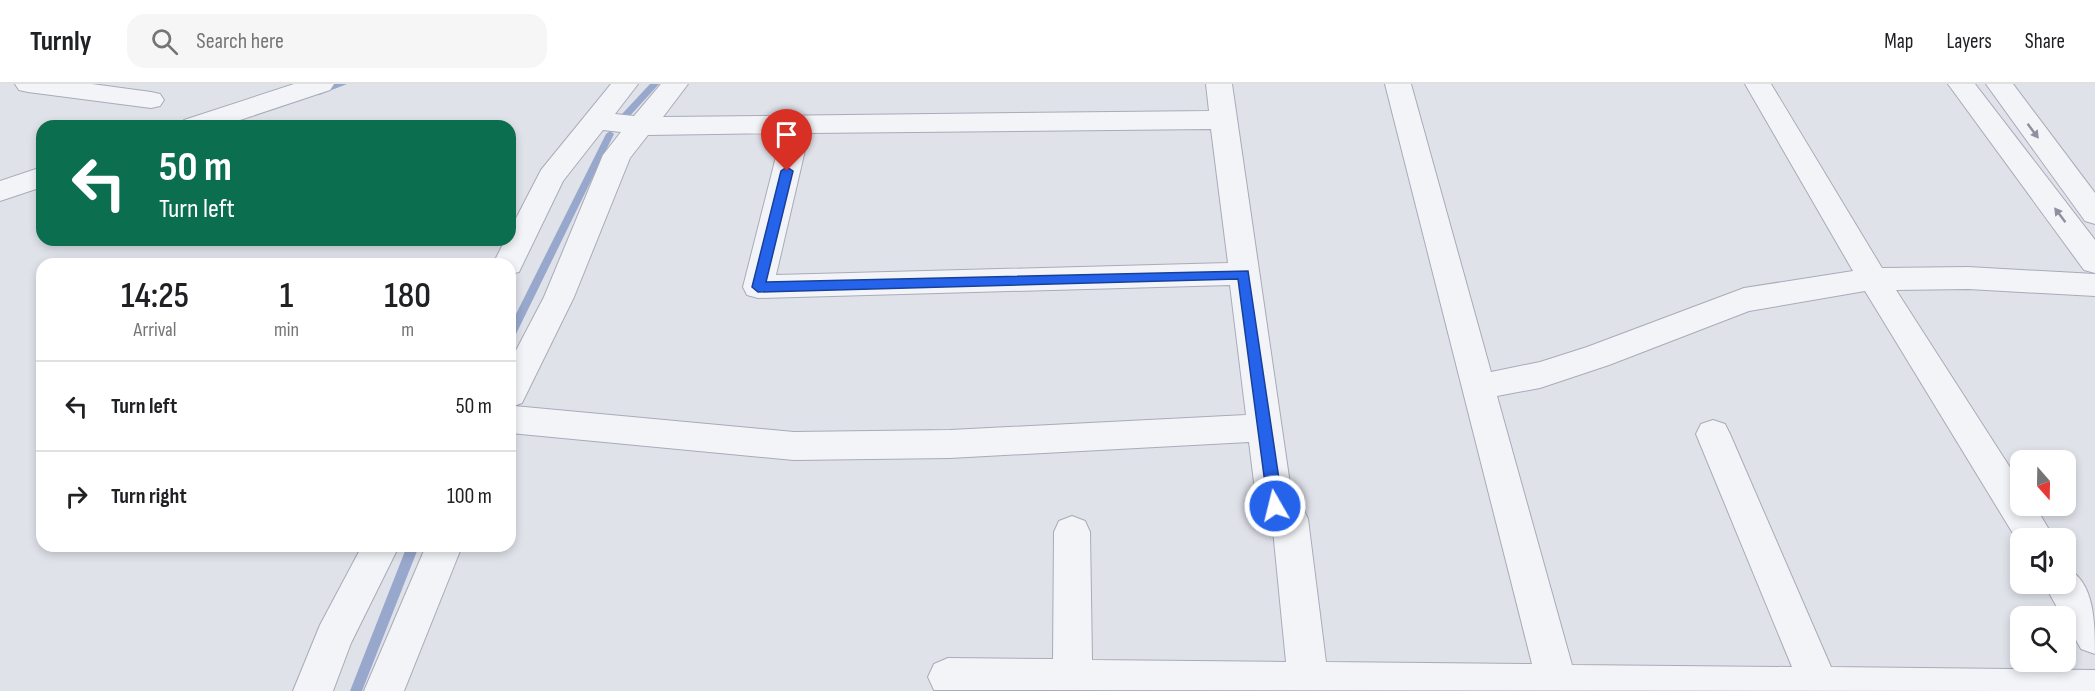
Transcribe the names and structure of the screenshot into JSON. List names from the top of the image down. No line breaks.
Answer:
{"north":"bottom","page":{"header":"Turnly","search":"Search here","nav":["Map","Layers","Share"],"turn":["50 m","Turn left"],"eta":["14:25","Arrival","1","min","180","m"],"list":[{"name":"Turn left","value":"50 m"},{"name":"Turn right","value":"100 m"}]}}
